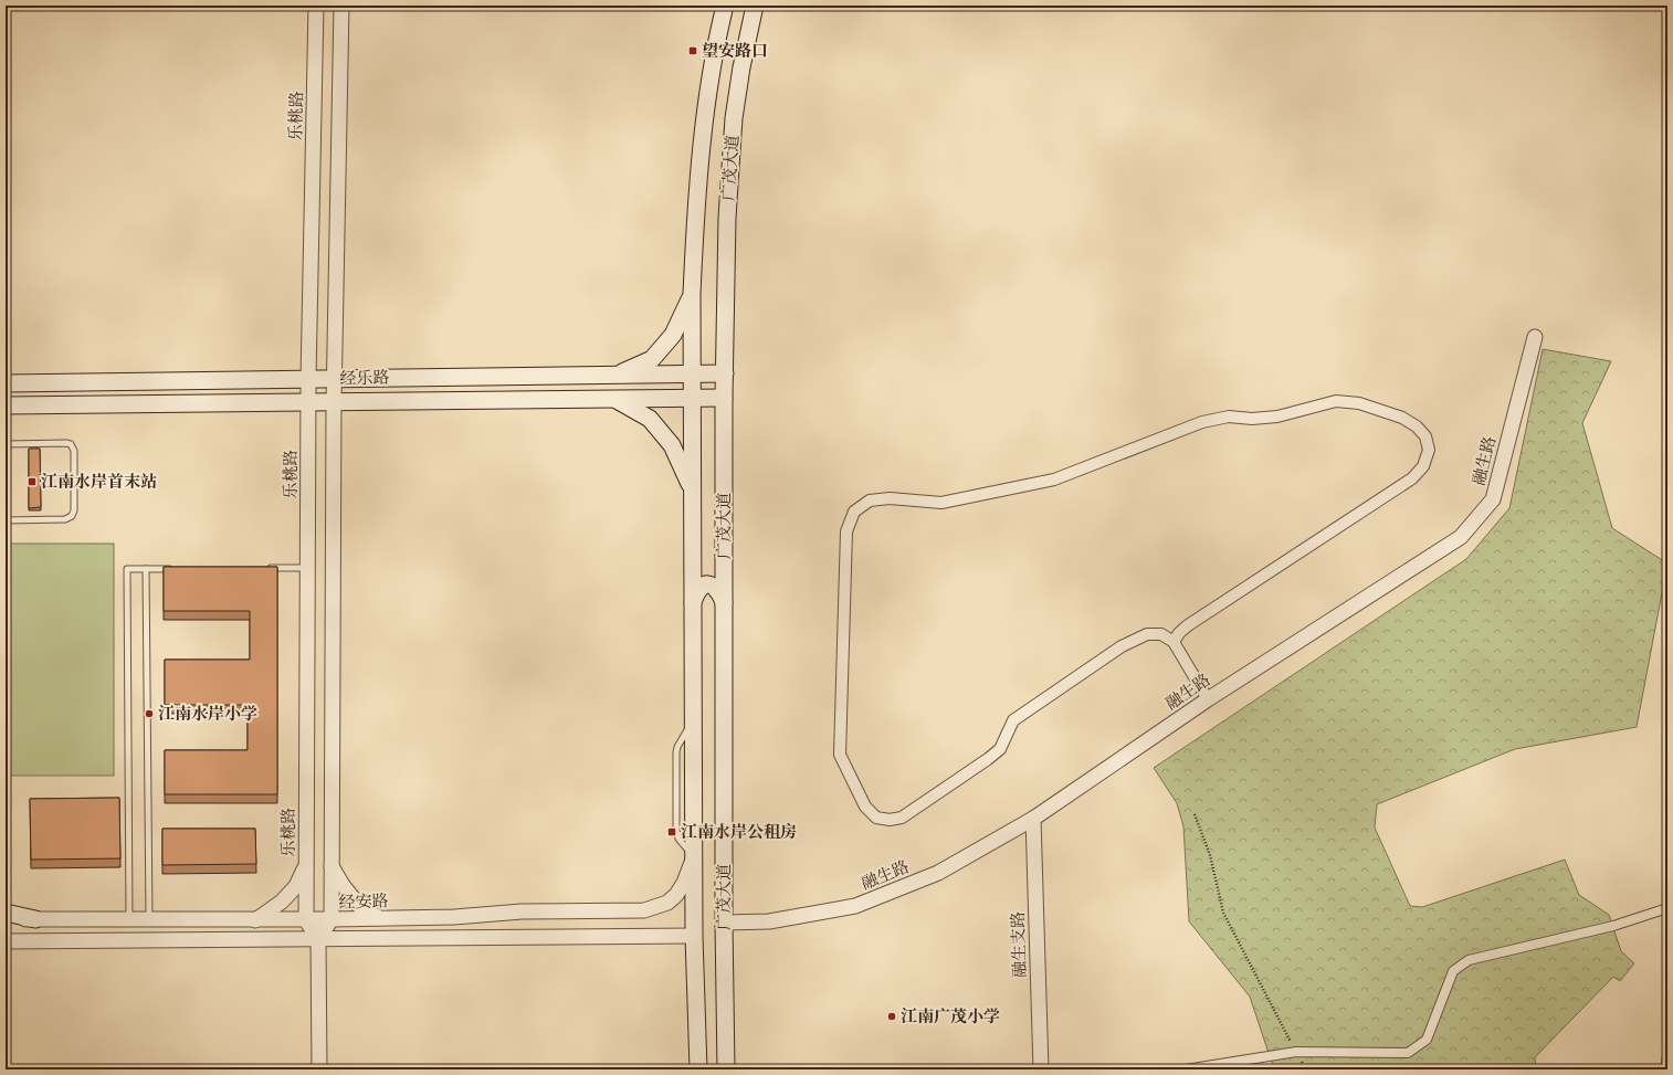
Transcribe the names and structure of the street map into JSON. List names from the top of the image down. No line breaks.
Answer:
{"streets":{"main road":["广茂大道","经乐路"],"street":["乐桃路","融生路","经安路","融生支路"]},"crossings":[["乐桃路","经乐路"],["乐桃路","经安路"],["广茂大道","经乐路"],["广茂大道","融生路"],["广茂大道","经安路"],["融生路","融生支路"]],"places":{"transit":["望安路口","江南水岸首末站","江南水岸公租房"],"other":["江南水岸小学","江南广茂小学"]}}
